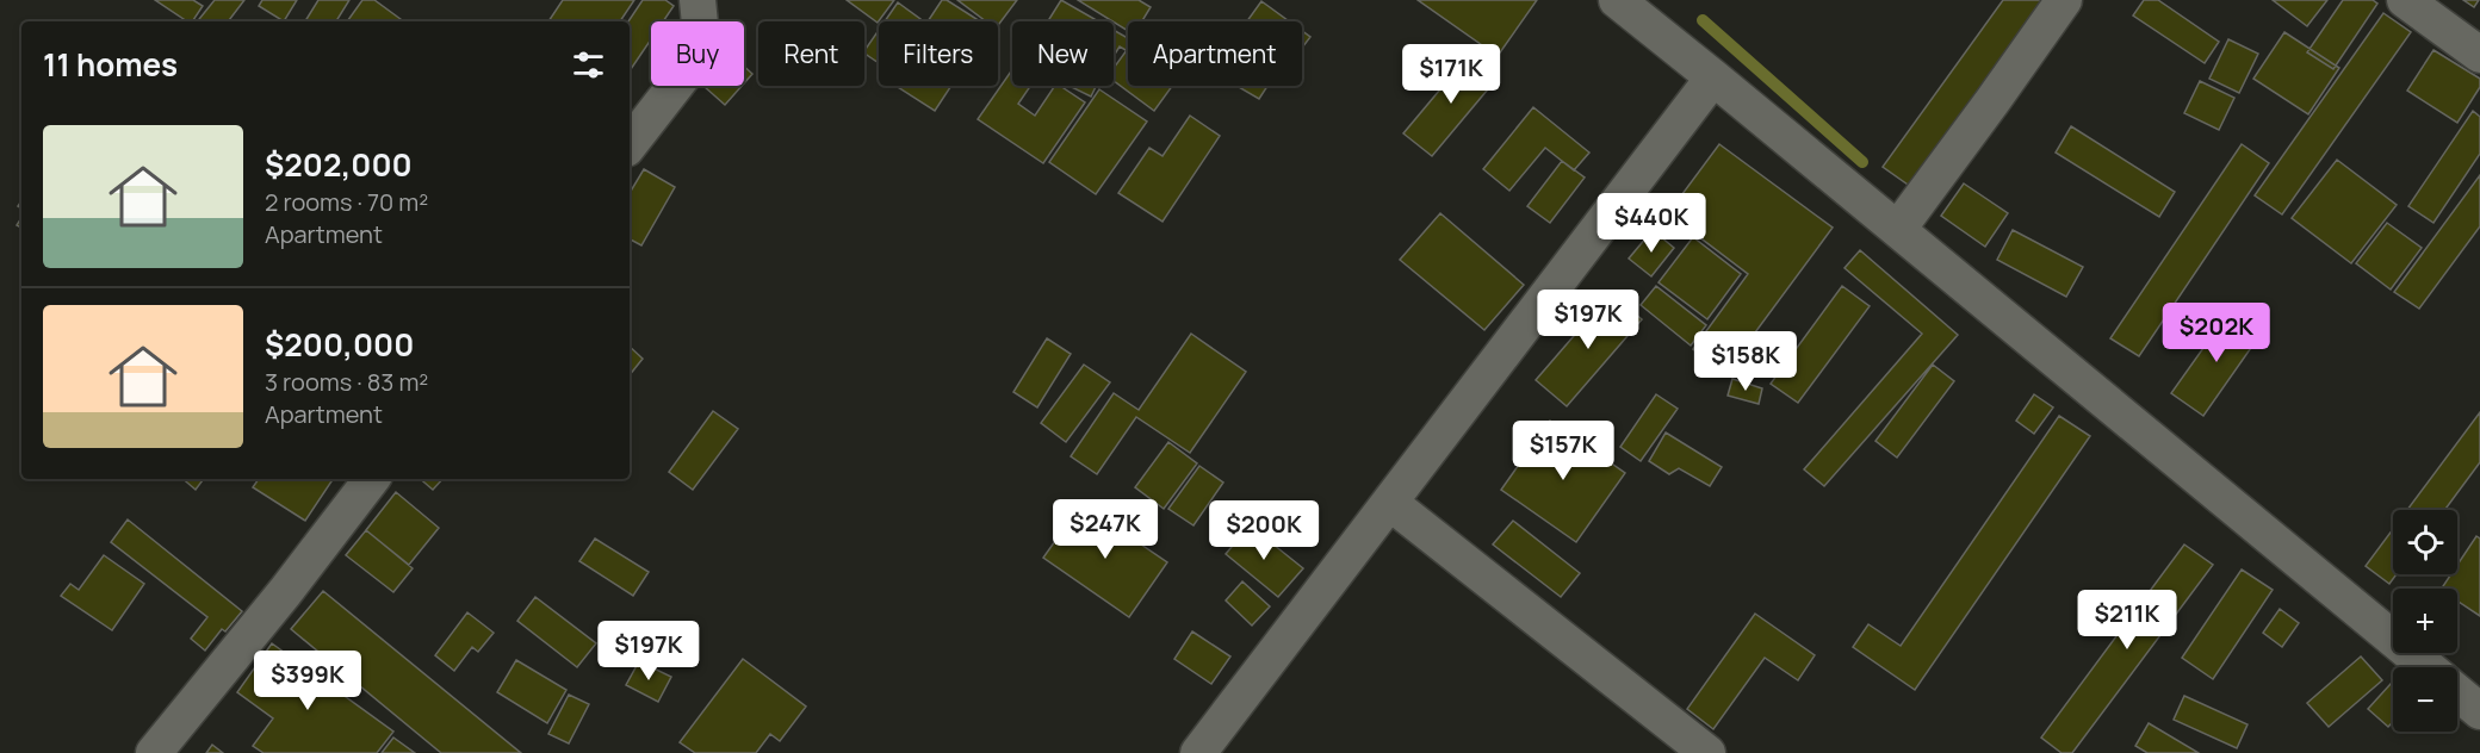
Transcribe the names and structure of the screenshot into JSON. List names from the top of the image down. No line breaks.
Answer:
{"page":{"chip":["Buy","Rent","Filters","New","Apartment"],"heading":"11 homes","price":["$171K","$440K","$197K","$202K","$158K","$157K","$247K","$200K","$211K","$197K","$399K"],"list":[{"name":"$202,000","note":"2 rooms · 70 m² · Apartment"},{"name":"$200,000","note":"3 rooms · 83 m² · Apartment"}],"map_buttons":["+","−"]}}
